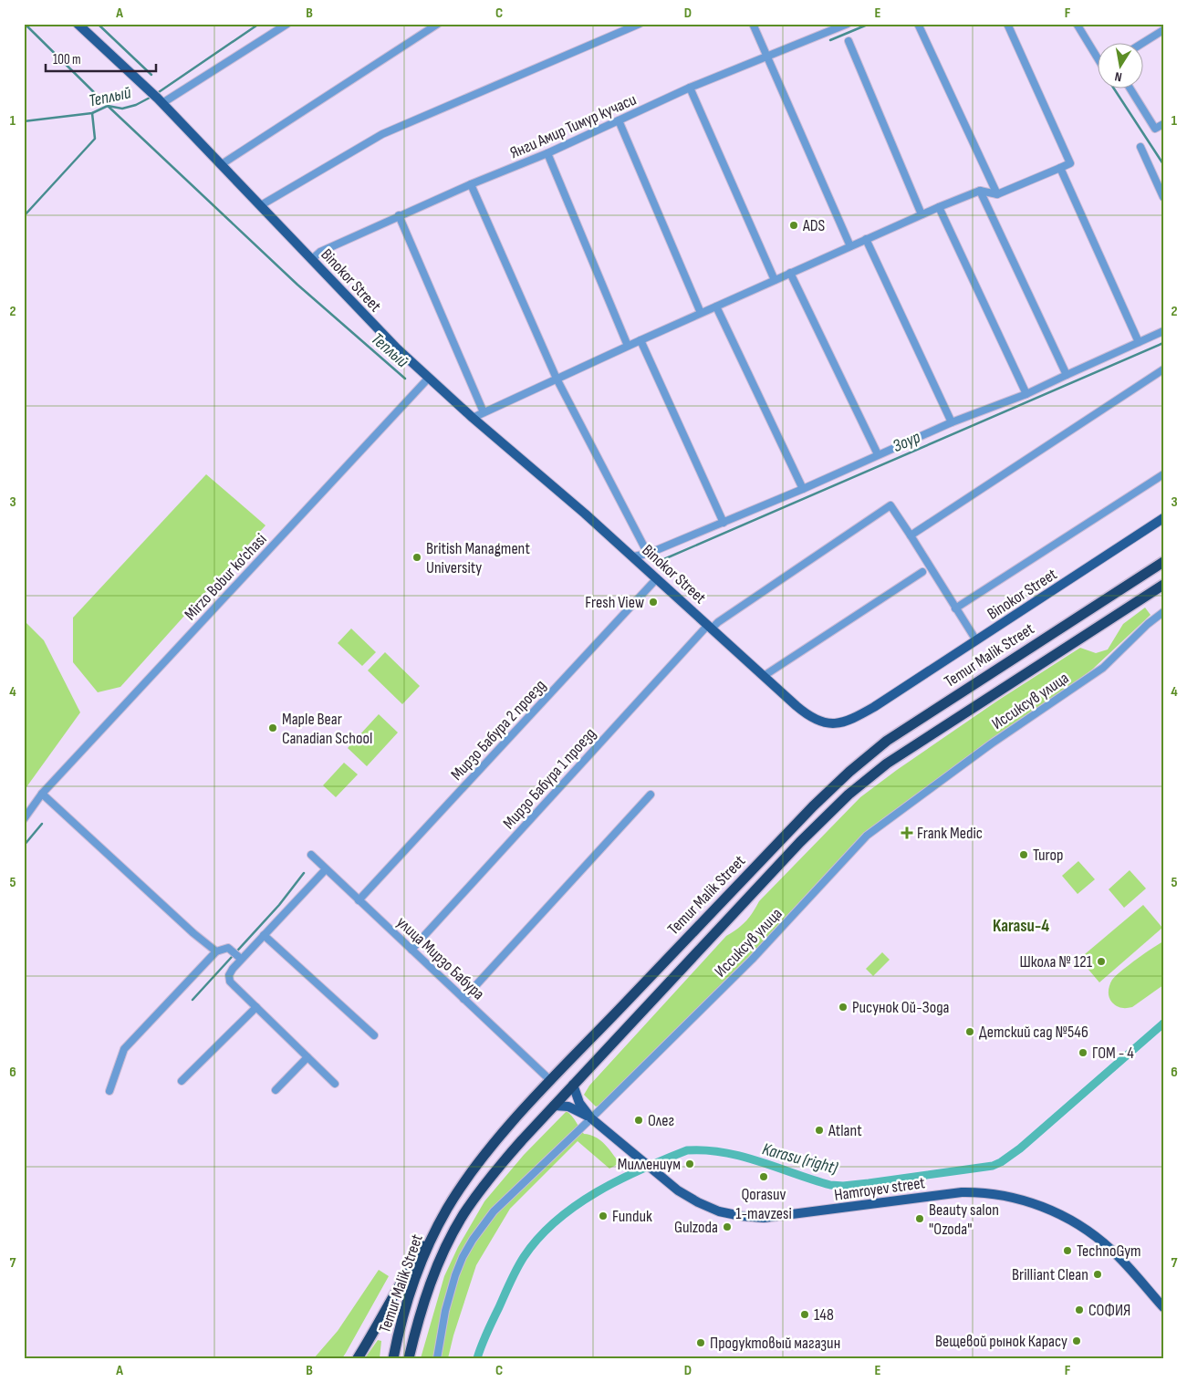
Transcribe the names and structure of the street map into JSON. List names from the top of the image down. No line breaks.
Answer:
{"streets":{"highway":["Temur Malik Street"],"main road":["Binokor Street","Hamroyev street"],"street":["Янги Амир Тимур кучаси","Mirzo Bobur ko‘chasi","Иссиксув улица","Мирзо Бабура 2 проезд","Мирзо Бабура 1 проезд","улица Мирзо Бабура"]},"crossings":[["Янги Амир Тимур кучаси","Binokor Street"],["Binokor Street","Mirzo Bobur ko‘chasi"],["Binokor Street","Мирзо Бабура 2 проезд"],["Binokor Street","Мирзо Бабура 1 проезд"],["Temur Malik Street","улица Мирзо Бабура"],["Temur Malik Street","Hamroyev street"],["Иссиксув улица","Hamroyev street"],["Мирзо Бабура 2 проезд","улица Мирзо Бабура"],["Мирзо Бабура 1 проезд","улица Мирзо Бабура"]],"districts":["Karasu-4"],"water":["Теплый","Зоур","Karasu (right)"],"places":{"other":["ADS","British Managment University","Fresh View","Maple Bear Canadian School","Turop","Школа № 121","Рисунок Ой-Зода","Детский сад №546","ГОМ - 4","Олег","Atlant","Миллениум","Qorasuv 1-mavzesi","Funduk","Beauty salon \"Ozoda\"","Gulzoda","TechnoGym","Brilliant Clean","СОФИЯ","148","Вещевой рынок Карасу","Продуктовый магазин"],"health":["Frank Medic"]},"scale_bar":"100 m","north":"bottom","grid":{"columns":["A","B","C","D","E","F"],"rows":["1","2","3","4","5","6","7"]}}
